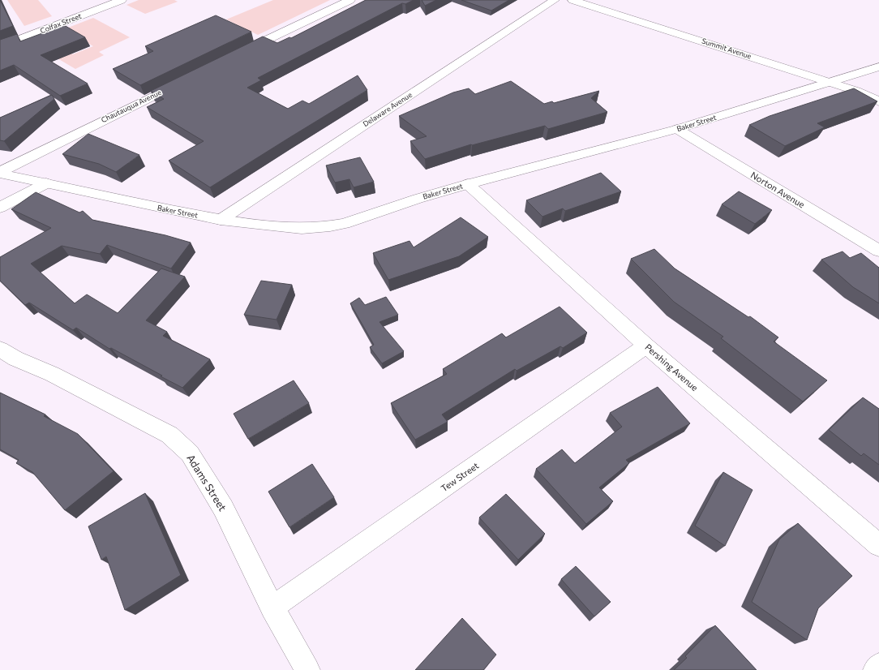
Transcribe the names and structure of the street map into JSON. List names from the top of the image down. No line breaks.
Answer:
{"streets":{"street":["Colfax Street","Summit Avenue","Chautauqua Avenue","Delaware Avenue","Baker Street","Norton Avenue","Pershing Avenue","Tew Street","Adams Street"]},"crossings":[["Summit Avenue","Baker Street"],["Chautauqua Avenue","Baker Street"],["Delaware Avenue","Baker Street"],["Baker Street","Norton Avenue"],["Baker Street","Pershing Avenue"],["Pershing Avenue","Tew Street"],["Tew Street","Adams Street"]]}
